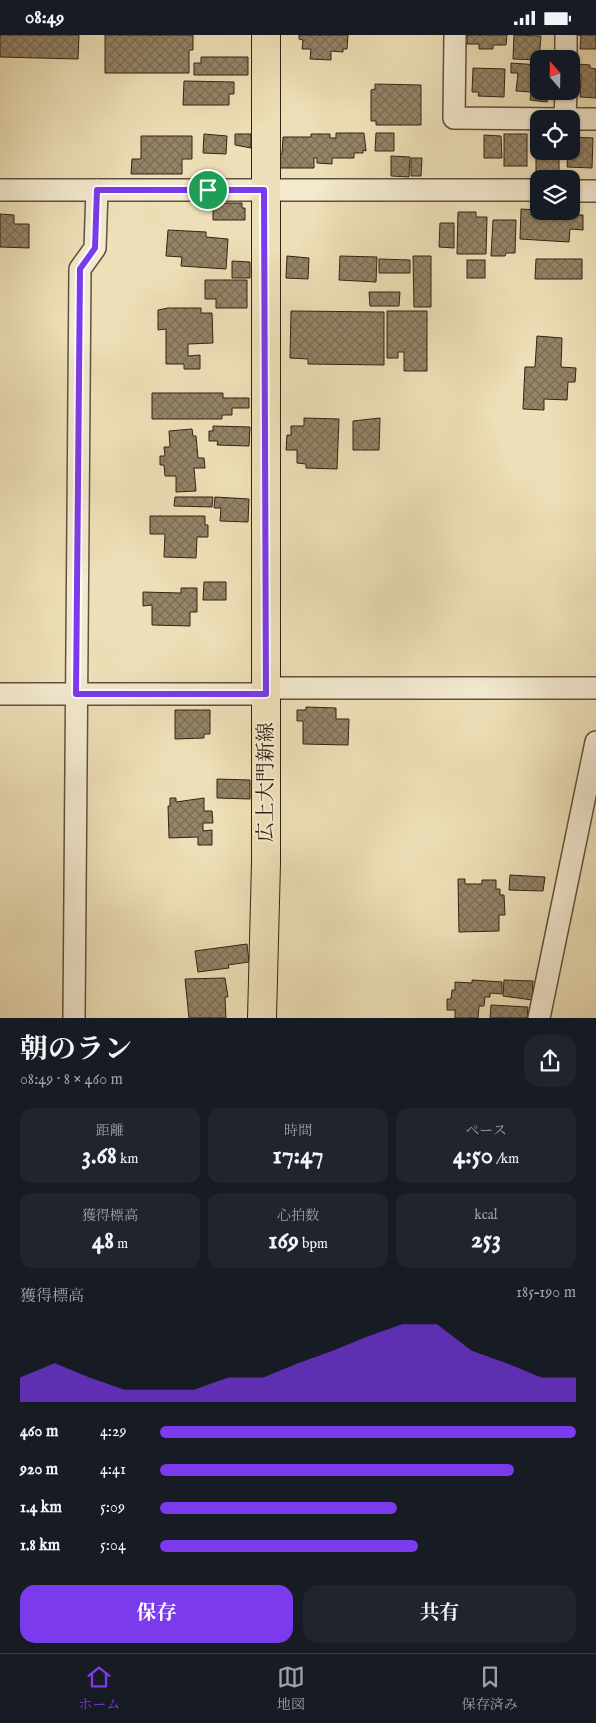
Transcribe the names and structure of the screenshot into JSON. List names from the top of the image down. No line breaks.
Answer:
{"streets":{"main road":["広上大門新線"]},"north":"top","page":{"status":"08:49","heading":["朝のラン","08:49 · 8 × 460 m"],"stats":[["距離","3.68 km"],["時間","17:47"],["ペース","4:50 /km"],["獲得標高","48 m"],["心拍数","169 bpm"],["kcal","253"]],"chart":["獲得標高","185–190 m"],"list":[{"name":"460 m","note":"4:29"},{"name":"920 m","note":"4:41"},{"name":"1.4 km","note":"5:09"},{"name":"1.8 km","note":"5:04"}],"buttons":["保存","共有"],"tabs":["ホーム","地図","保存済み"]}}
